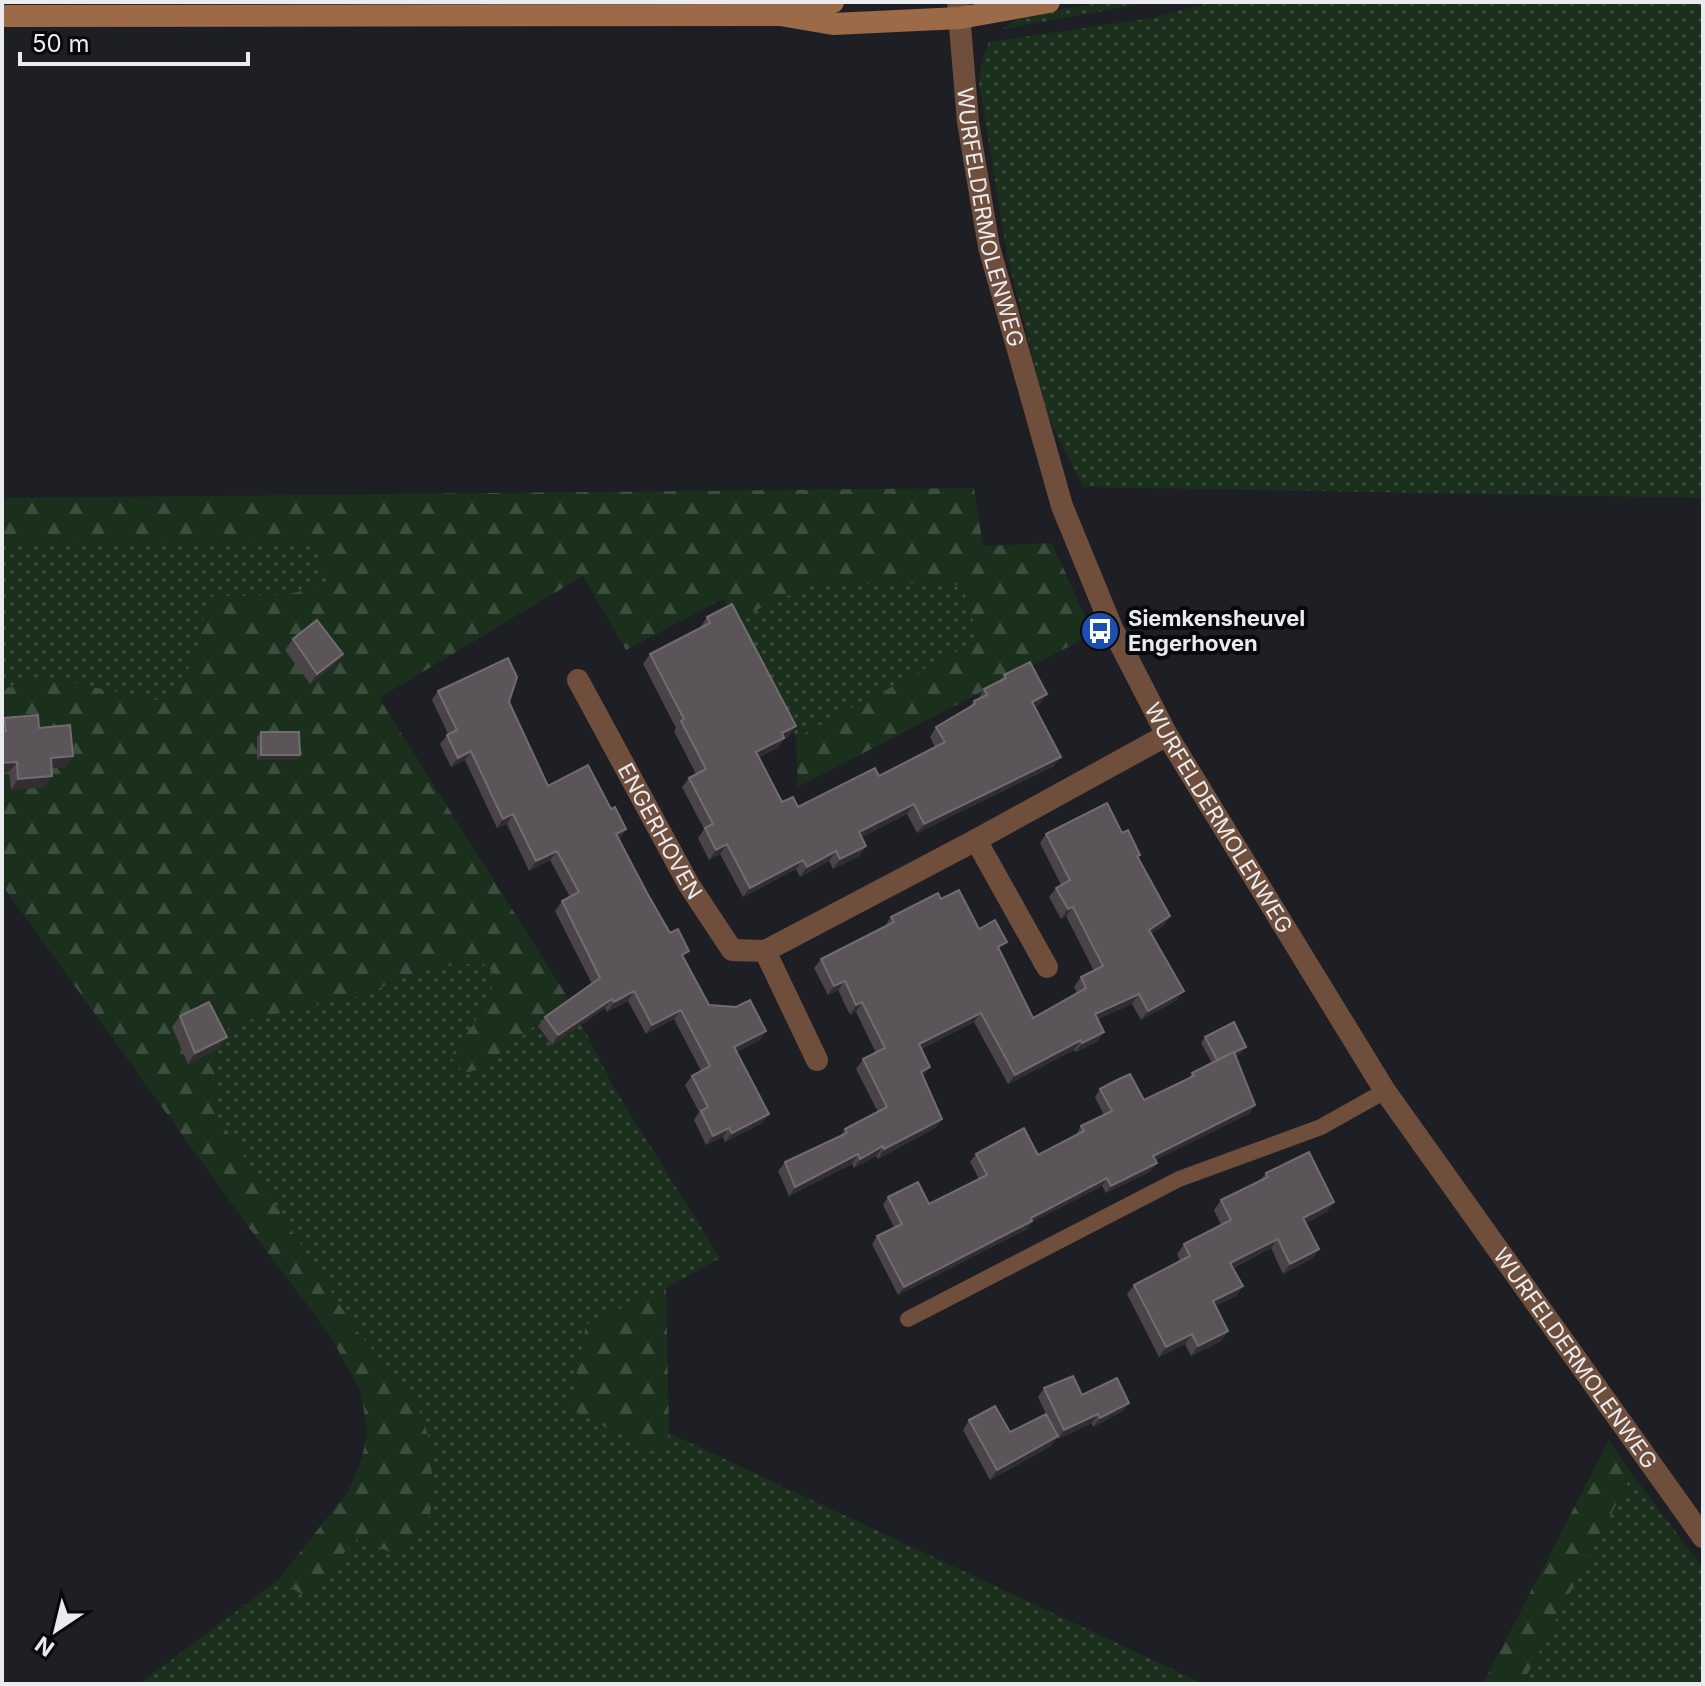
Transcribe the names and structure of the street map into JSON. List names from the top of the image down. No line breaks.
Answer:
{"streets":{"street":["WURFELDERMOLENWEG","ENGERHOVEN"]},"places":{"bus stop":["Siemkensheuvel Engerhoven"]},"scale_bar":"50 m","north":"bottom left"}
